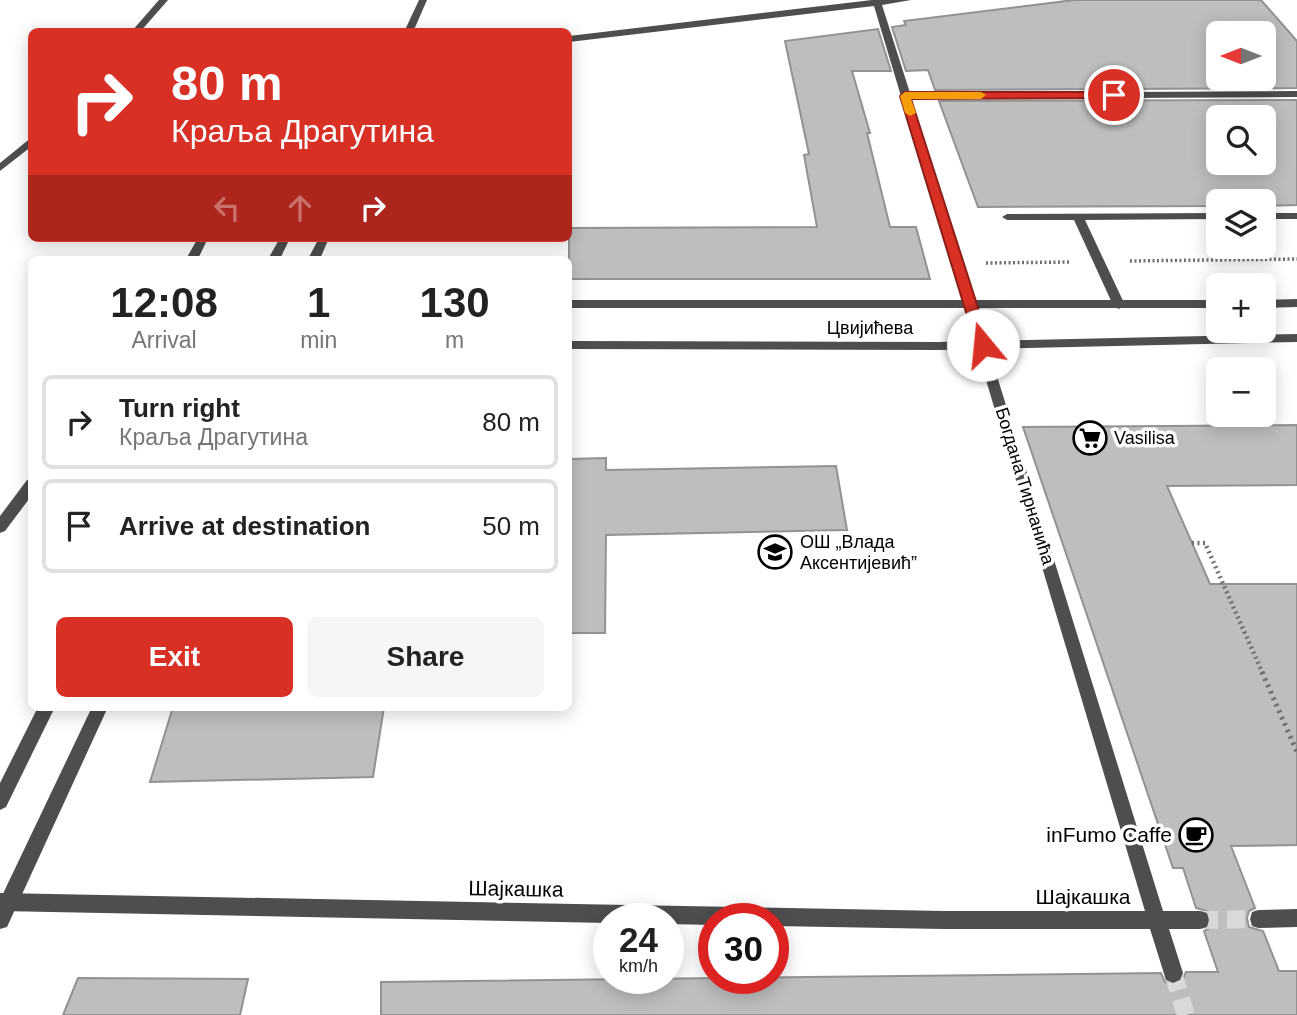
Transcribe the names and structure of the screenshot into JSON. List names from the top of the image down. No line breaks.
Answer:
{"streets":{"street":["Цвијићева","Богдана Тирнанића","Шајкашка"]},"crossings":[["Цвијићева","Богдана Тирнанића"],["Богдана Тирнанића","Шајкашка"]],"places":{"supermarket":["Vasilisa"],"school or university":["ОШ „Влада Аксентијевић”"],"cafe":["inFumo Caffe"]},"north":"left","page":{"map_buttons":["+","−"],"turn":["80 m","Краља Драгутина"],"eta":["12:08","Arrival","1","min","130","m"],"list":[{"name":"Turn right","note":"Краља Драгутина","value":"80 m"},{"name":"Arrive at destination","value":"50 m"}],"buttons":["Exit","Share"],"speed":"24 km/h","limit":"30"}}
